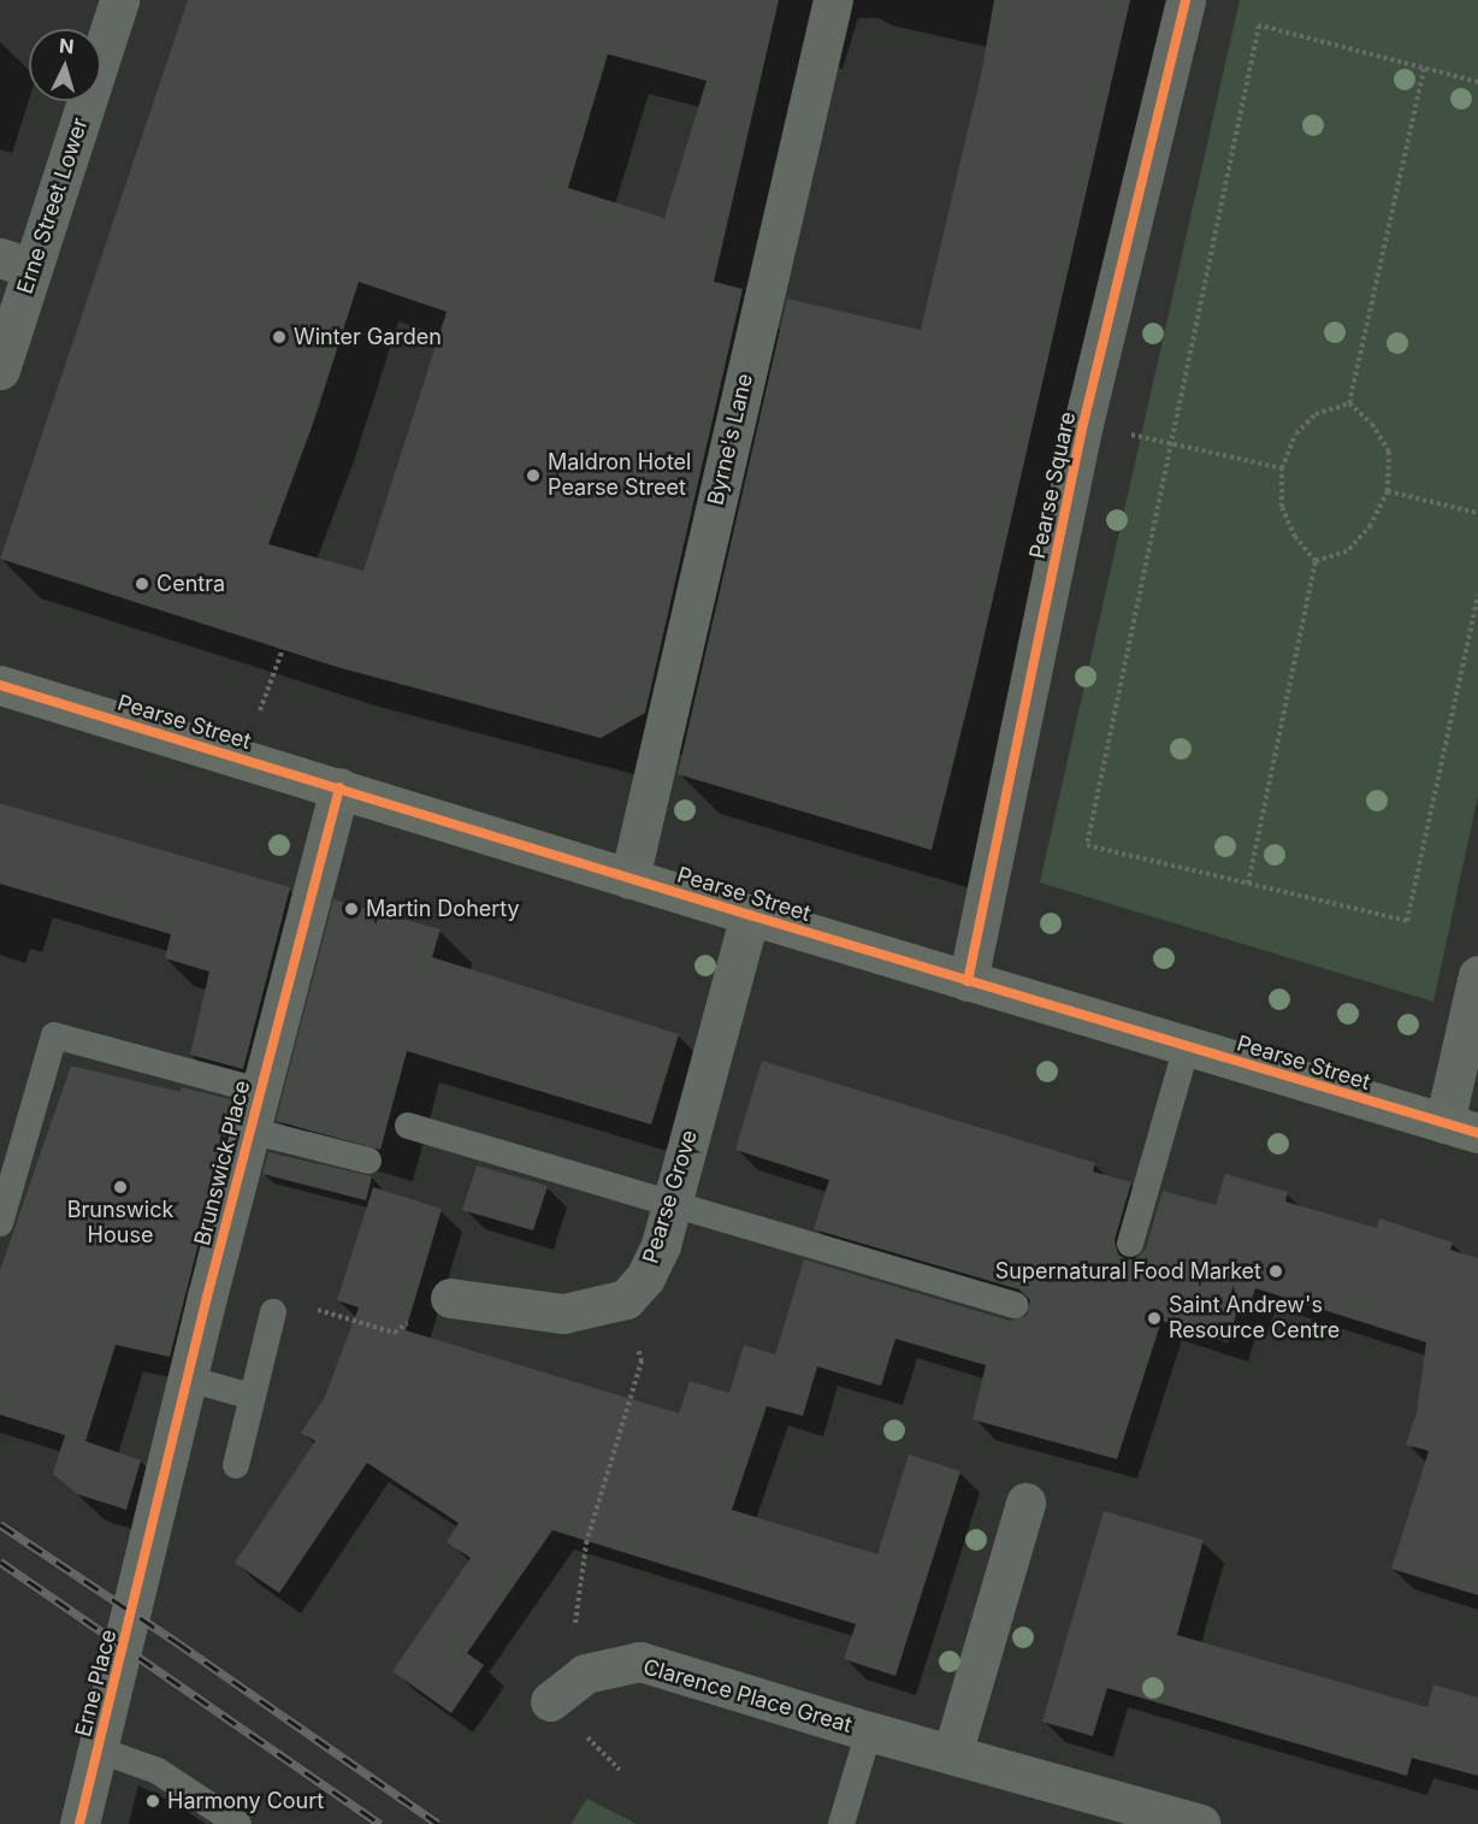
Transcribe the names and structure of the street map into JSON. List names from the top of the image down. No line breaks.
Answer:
{"streets":{"main road":["Pearse Street"],"street":["Erne Street Lower","Byrne's Lane","Pearse Square","Brunswick Place","Pearse Grove","Erne Place","Clarence Place Great"]},"crossings":[["Byrne's Lane","Pearse Street"],["Pearse Square","Pearse Street"],["Pearse Street","Brunswick Place"],["Pearse Street","Pearse Grove"],["Brunswick Place","Erne Place"]],"places":["Winter Garden","Maldron Hotel Pearse Street","Centra","Martin Doherty","Brunswick House","Supernatural Food Market","Saint Andrew's Resource Centre","Harmony Court"],"north":"top"}
